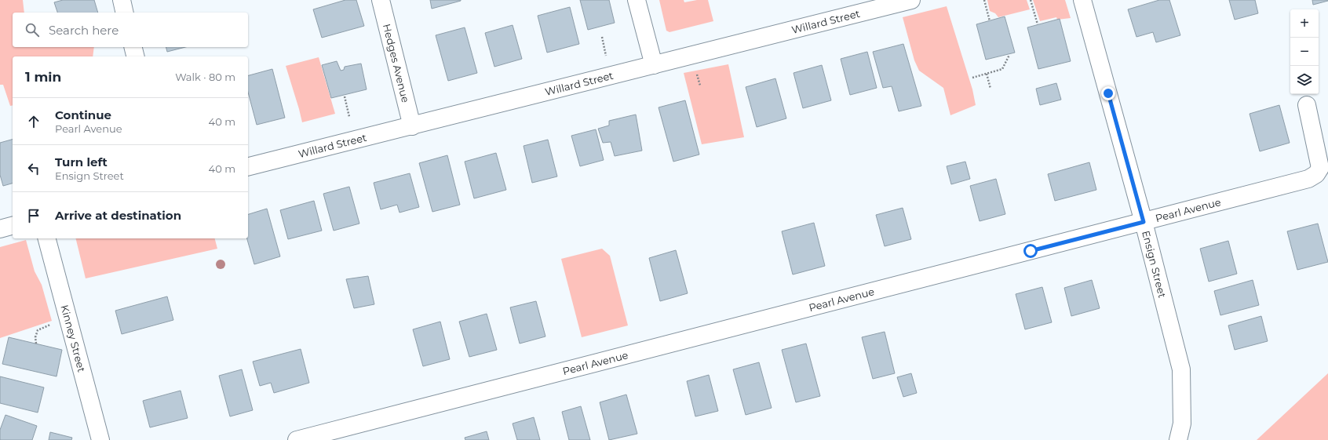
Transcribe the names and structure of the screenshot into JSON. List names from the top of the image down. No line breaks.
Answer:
{"streets":{"street":["Willard Street","Hedges Avenue","Pearl Avenue","Ensign Street","Kinney Street"]},"crossings":[["Willard Street","Hedges Avenue"],["Pearl Avenue","Ensign Street"]],"page":{"map_buttons":["+","−"],"search":"Search here","heading":["1 min","Walk · 80 m"],"list":[["Continue","Pearl Avenue","40 m"],["Turn left","Ensign Street","40 m"],"Arrive at destination"]}}
